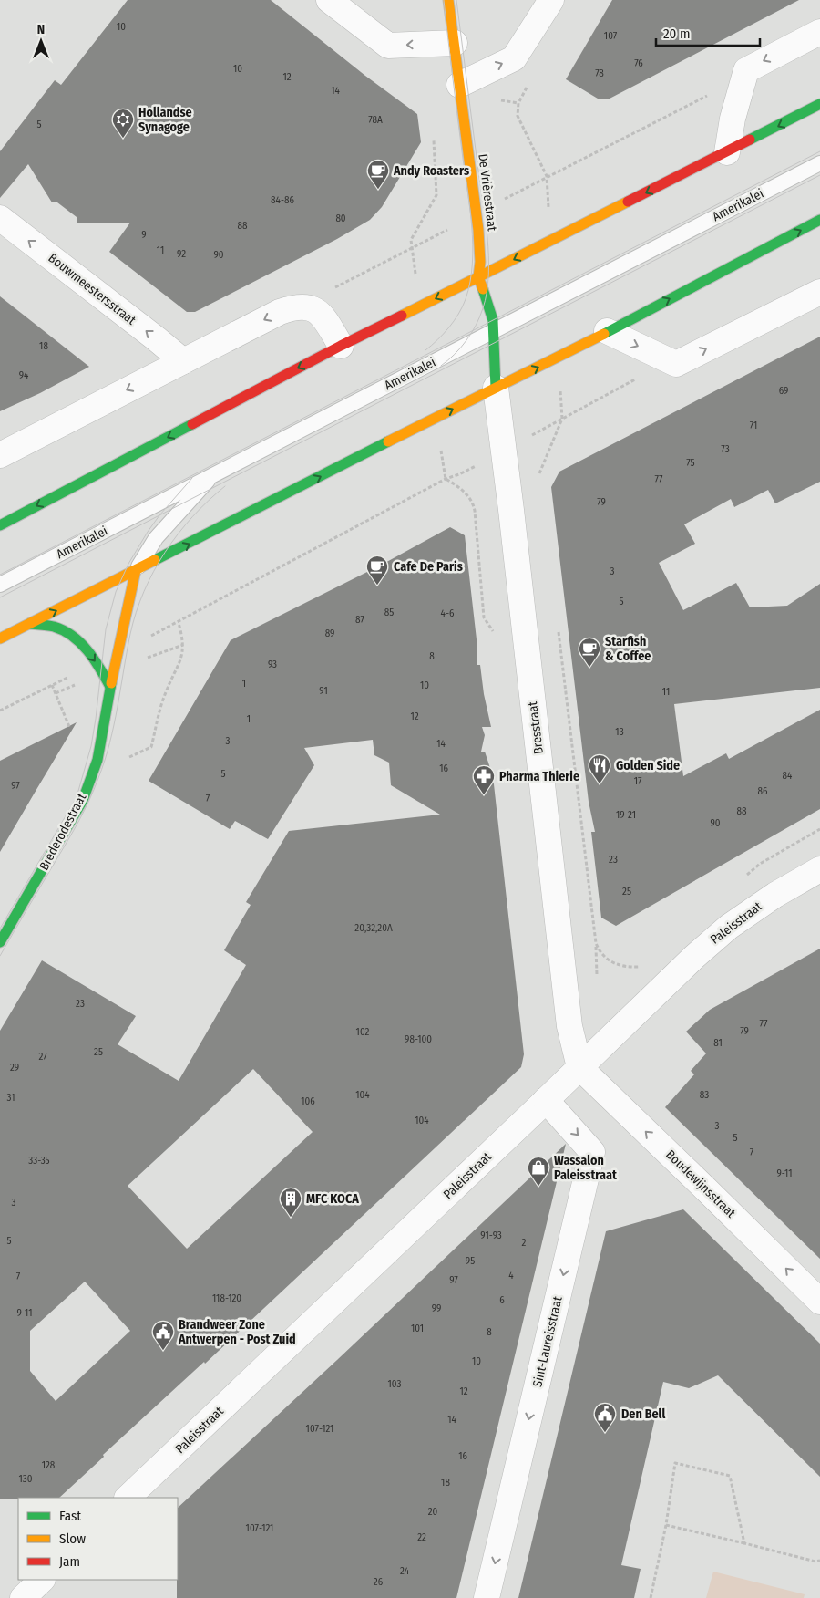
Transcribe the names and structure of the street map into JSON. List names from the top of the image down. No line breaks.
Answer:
{"streets":{"main road":["De Vrièrestraat","Brederodestraat"],"street":["Bouwmeestersstraat","Bresstraat","Paleisstraat","Boudewijnsstraat","Sint-Laureisstraat"],"lane":["Amerikalei"]},"crossings":[["De Vrièrestraat","Amerikalei"],["De Vrièrestraat","Bresstraat"],["Amerikalei","Brederodestraat"],["Bresstraat","Paleisstraat"],["Bresstraat","Boudewijnsstraat"],["Paleisstraat","Boudewijnsstraat"],["Paleisstraat","Sint-Laureisstraat"]],"one_way":["Bouwmeestersstraat","Boudewijnsstraat","Sint-Laureisstraat"],"places":{"synagogue":["Hollandse Synagoge"],"cafe":["Andy Roasters","Cafe De Paris","Starfish & Coffee"],"restaurant":["Golden Side"],"pharmacy":["Pharma Thierie"],"shop":["Wassalon Paleisstraat"],"building":["MFC KOCA"],"public building":["Brandweer Zone Antwerpen - Post Zuid","Den Bell"]},"house_numbers":["10","107","76","10","78","12","14","78A","5","84-86","80","88","9","11","92","90","18","94","69","71","73","75","77","79","3","5","85","4-6","87","89","8","93","1","10","91","11","12","1","13","3","14","16","5","84","17","97","86","7","88","19-21","90","23","25","20,32,20A","23","77","79","102","98-100","81","25","27","29","104","83","31","106","104","3","5","7","33-35","9-11","3","91-93","5","2","95","4","7","97","118-120","6","99","9-11","101","8","10","103","12","14","107-121","16","128","130","18","20","107-121","22","24","26"],"legend":["Fast","Slow","Jam"],"scale_bar":"20 m","north":"top"}
